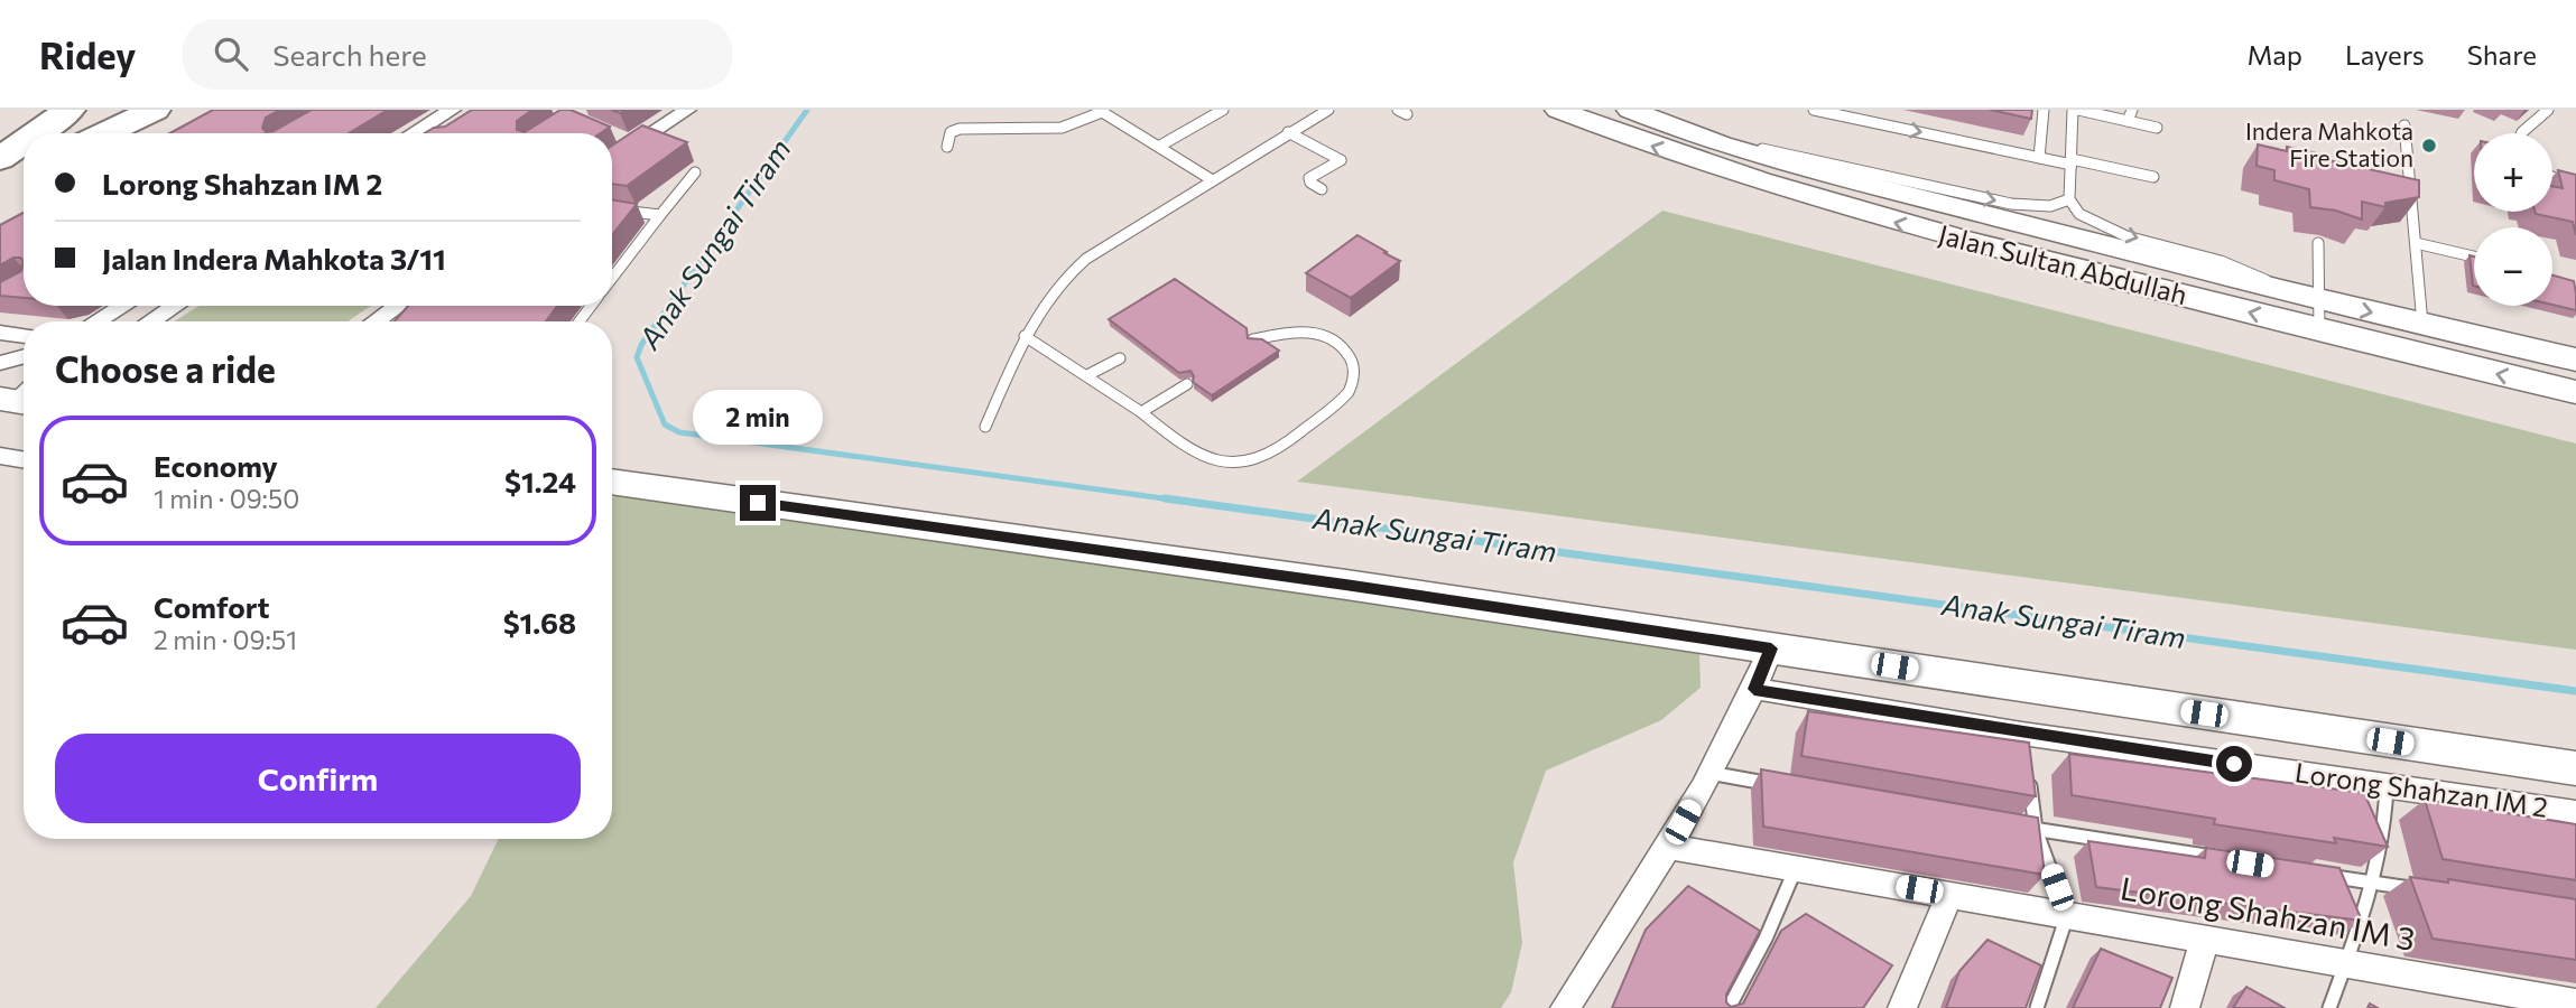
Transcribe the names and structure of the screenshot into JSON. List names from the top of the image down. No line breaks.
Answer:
{"streets":{"main road":["Jalan Sultan Abdullah"],"street":["Lorong Shahzan IM 2","Lorong Shahzan IM 3"]},"water":["Anak Sungai Tiram"],"places":["Indera Mahkota Fire Station"],"page":{"header":"Ridey","search":"Search here","nav":["Map","Layers","Share"],"map_buttons":["+","−"],"banner":["Lorong Shahzan IM 2","Jalan Indera Mahkota 3/11"],"heading":"Choose a ride","bubble":"2 min","list":[{"name":"Economy","note":"1 min · 09:50","value":"$1.24"},{"name":"Comfort","note":"2 min · 09:51","value":"$1.68"}],"buttons":"Confirm"}}
